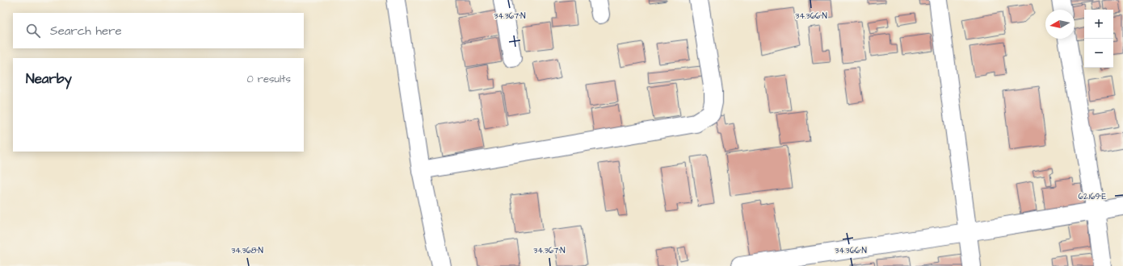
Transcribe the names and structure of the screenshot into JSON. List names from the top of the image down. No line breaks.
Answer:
{"north":"left","page":{"map_buttons":["+","−"],"search":"Search here","heading":["Nearby","0 results"]},"coordinates":["34.367°N","34.366°N","62.169°E","34.368°N"]}
